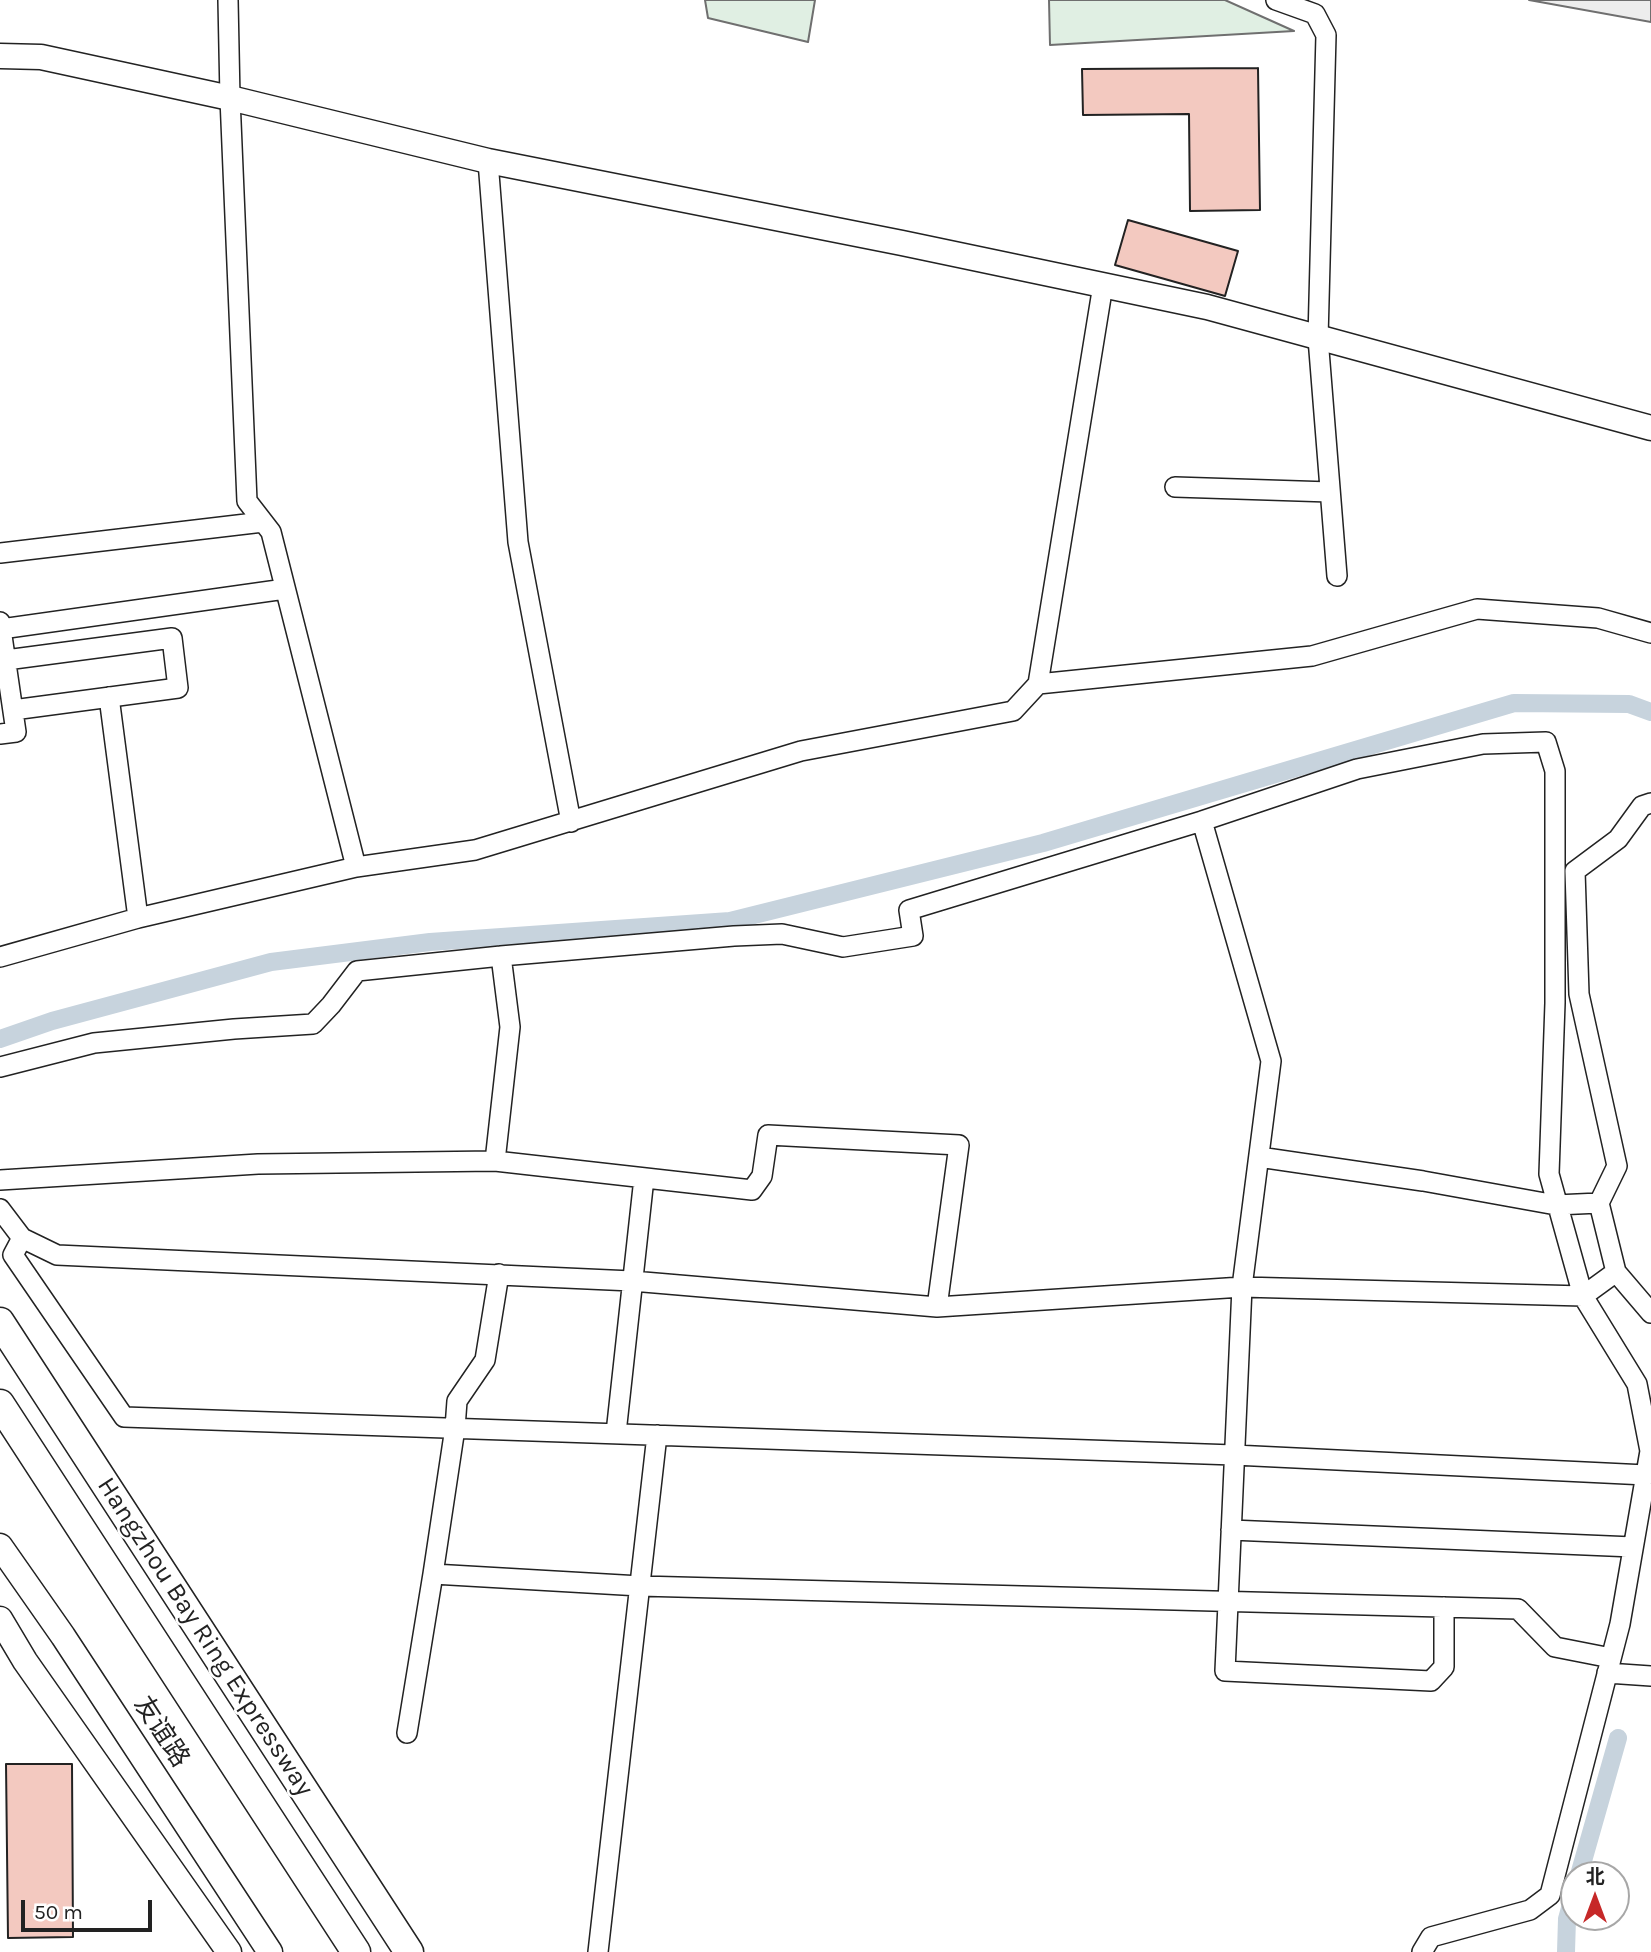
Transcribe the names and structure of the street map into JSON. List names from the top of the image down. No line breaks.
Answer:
{"streets":{"highway":["Hangzhou Bay Ring Expressway"],"main road":["友谊路"]},"scale_bar":"50 m","north":"top"}
